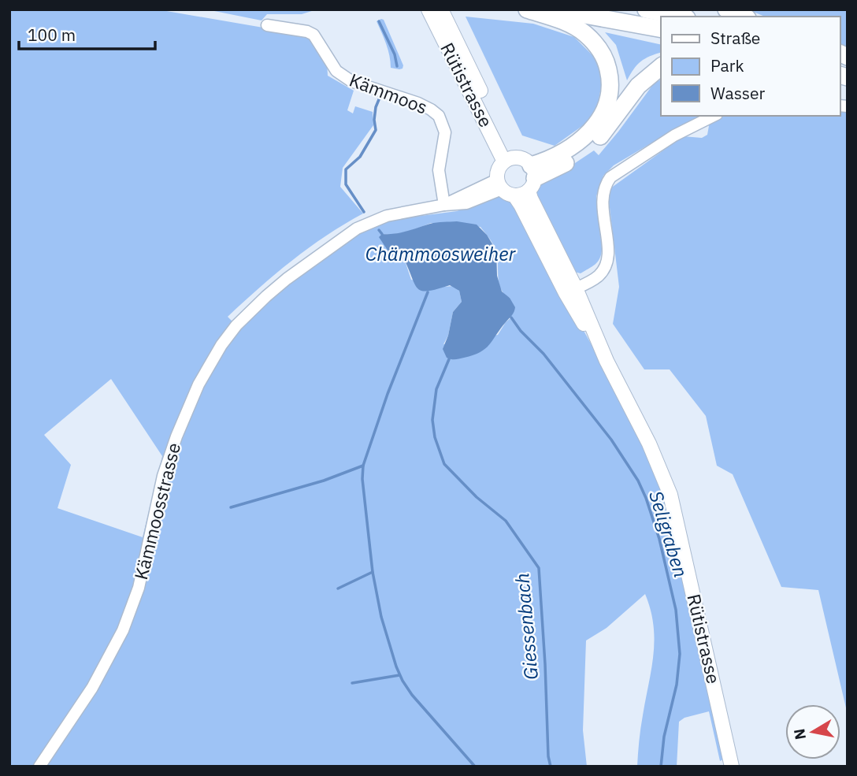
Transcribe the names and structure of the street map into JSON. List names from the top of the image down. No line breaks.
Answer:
{"streets":{"main road":["Rütistrasse"],"street":["Kämmoos","Kämmoosstrasse"]},"crossings":[["Rütistrasse","Kämmoosstrasse"],["Kämmoos","Kämmoosstrasse"]],"water":["Chämmoosweiher","Seligraben","Giessenbach"],"legend":["Straße","Park","Wasser"],"scale_bar":"100 m","north":"left"}
